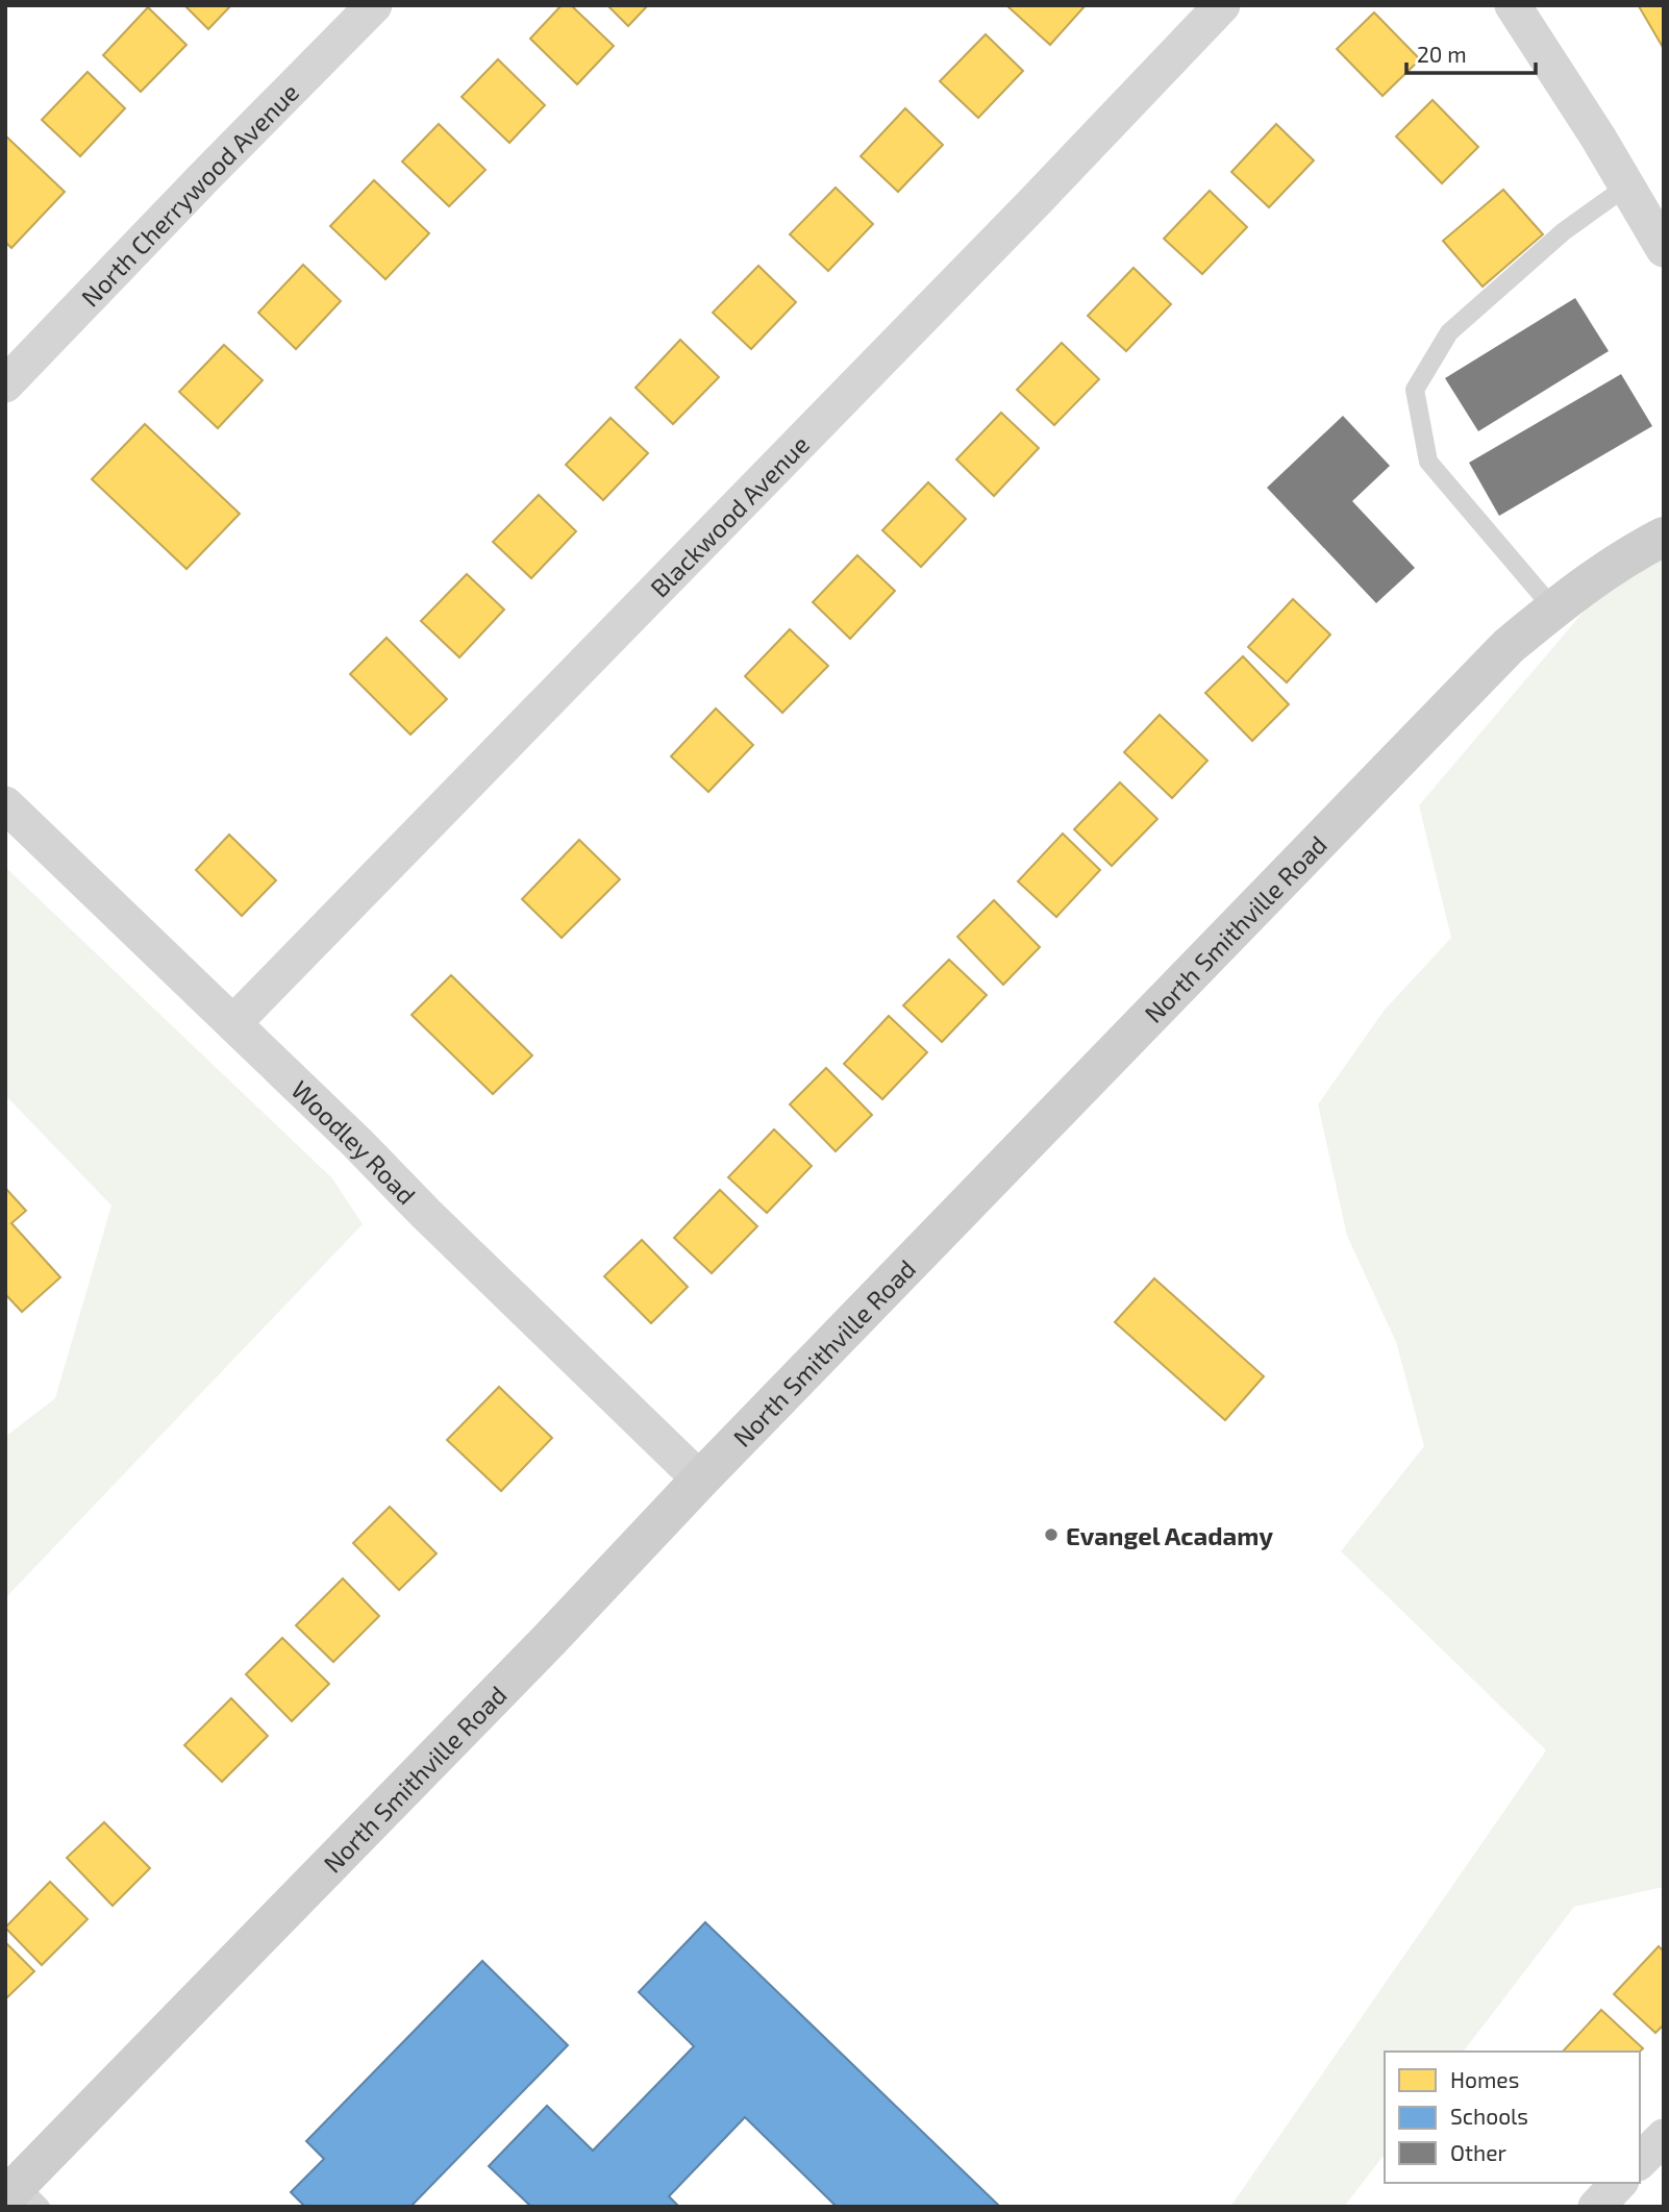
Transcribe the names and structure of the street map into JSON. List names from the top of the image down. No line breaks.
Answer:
{"streets":{"main road":["North Smithville Road"],"street":["North Cherrywood Avenue","Blackwood Avenue","Woodley Road"]},"crossings":[["Blackwood Avenue","Woodley Road"],["North Smithville Road","Woodley Road"]],"places":["Evangel Acadamy"],"legend":["Homes","Schools","Other"],"scale_bar":"20 m"}
